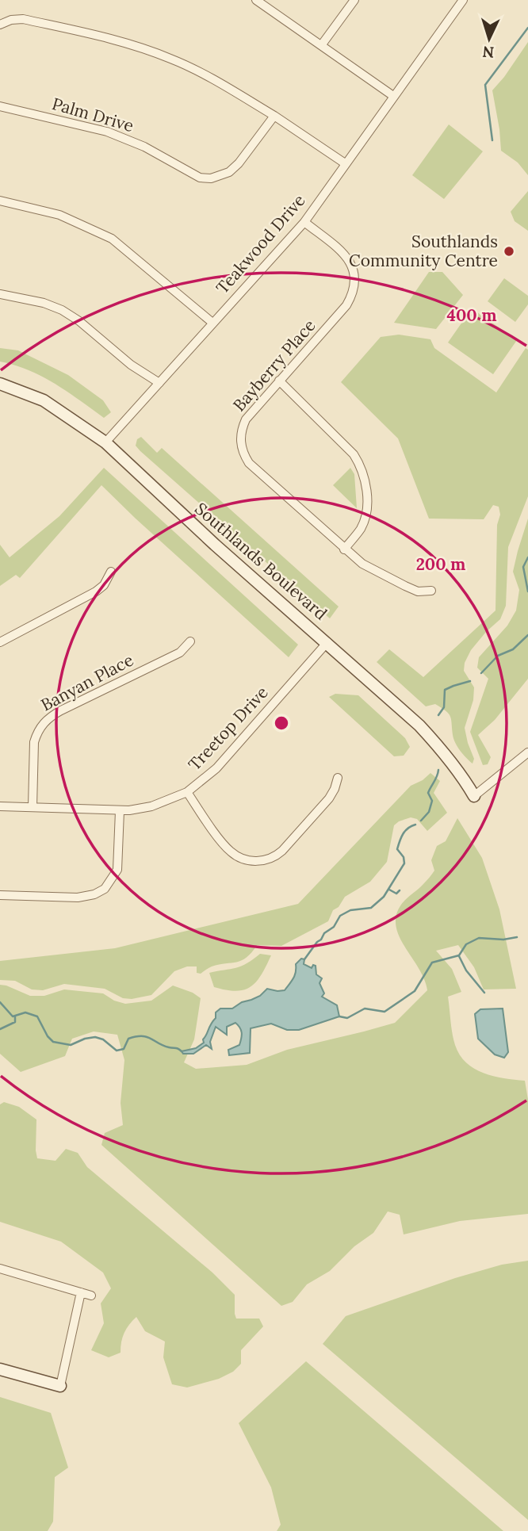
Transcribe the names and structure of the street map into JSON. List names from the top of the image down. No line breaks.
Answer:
{"streets":{"main road":["Southlands Boulevard"],"street":["Palm Drive","Teakwood Drive","Bayberry Place","Banyan Place","Treetop Drive"]},"crossings":[["Teakwood Drive","Bayberry Place"],["Teakwood Drive","Southlands Boulevard"],["Southlands Boulevard","Treetop Drive"],["Banyan Place","Treetop Drive"]],"places":["Southlands Community Centre"],"north":"bottom","rings":["400 m","200 m"]}
